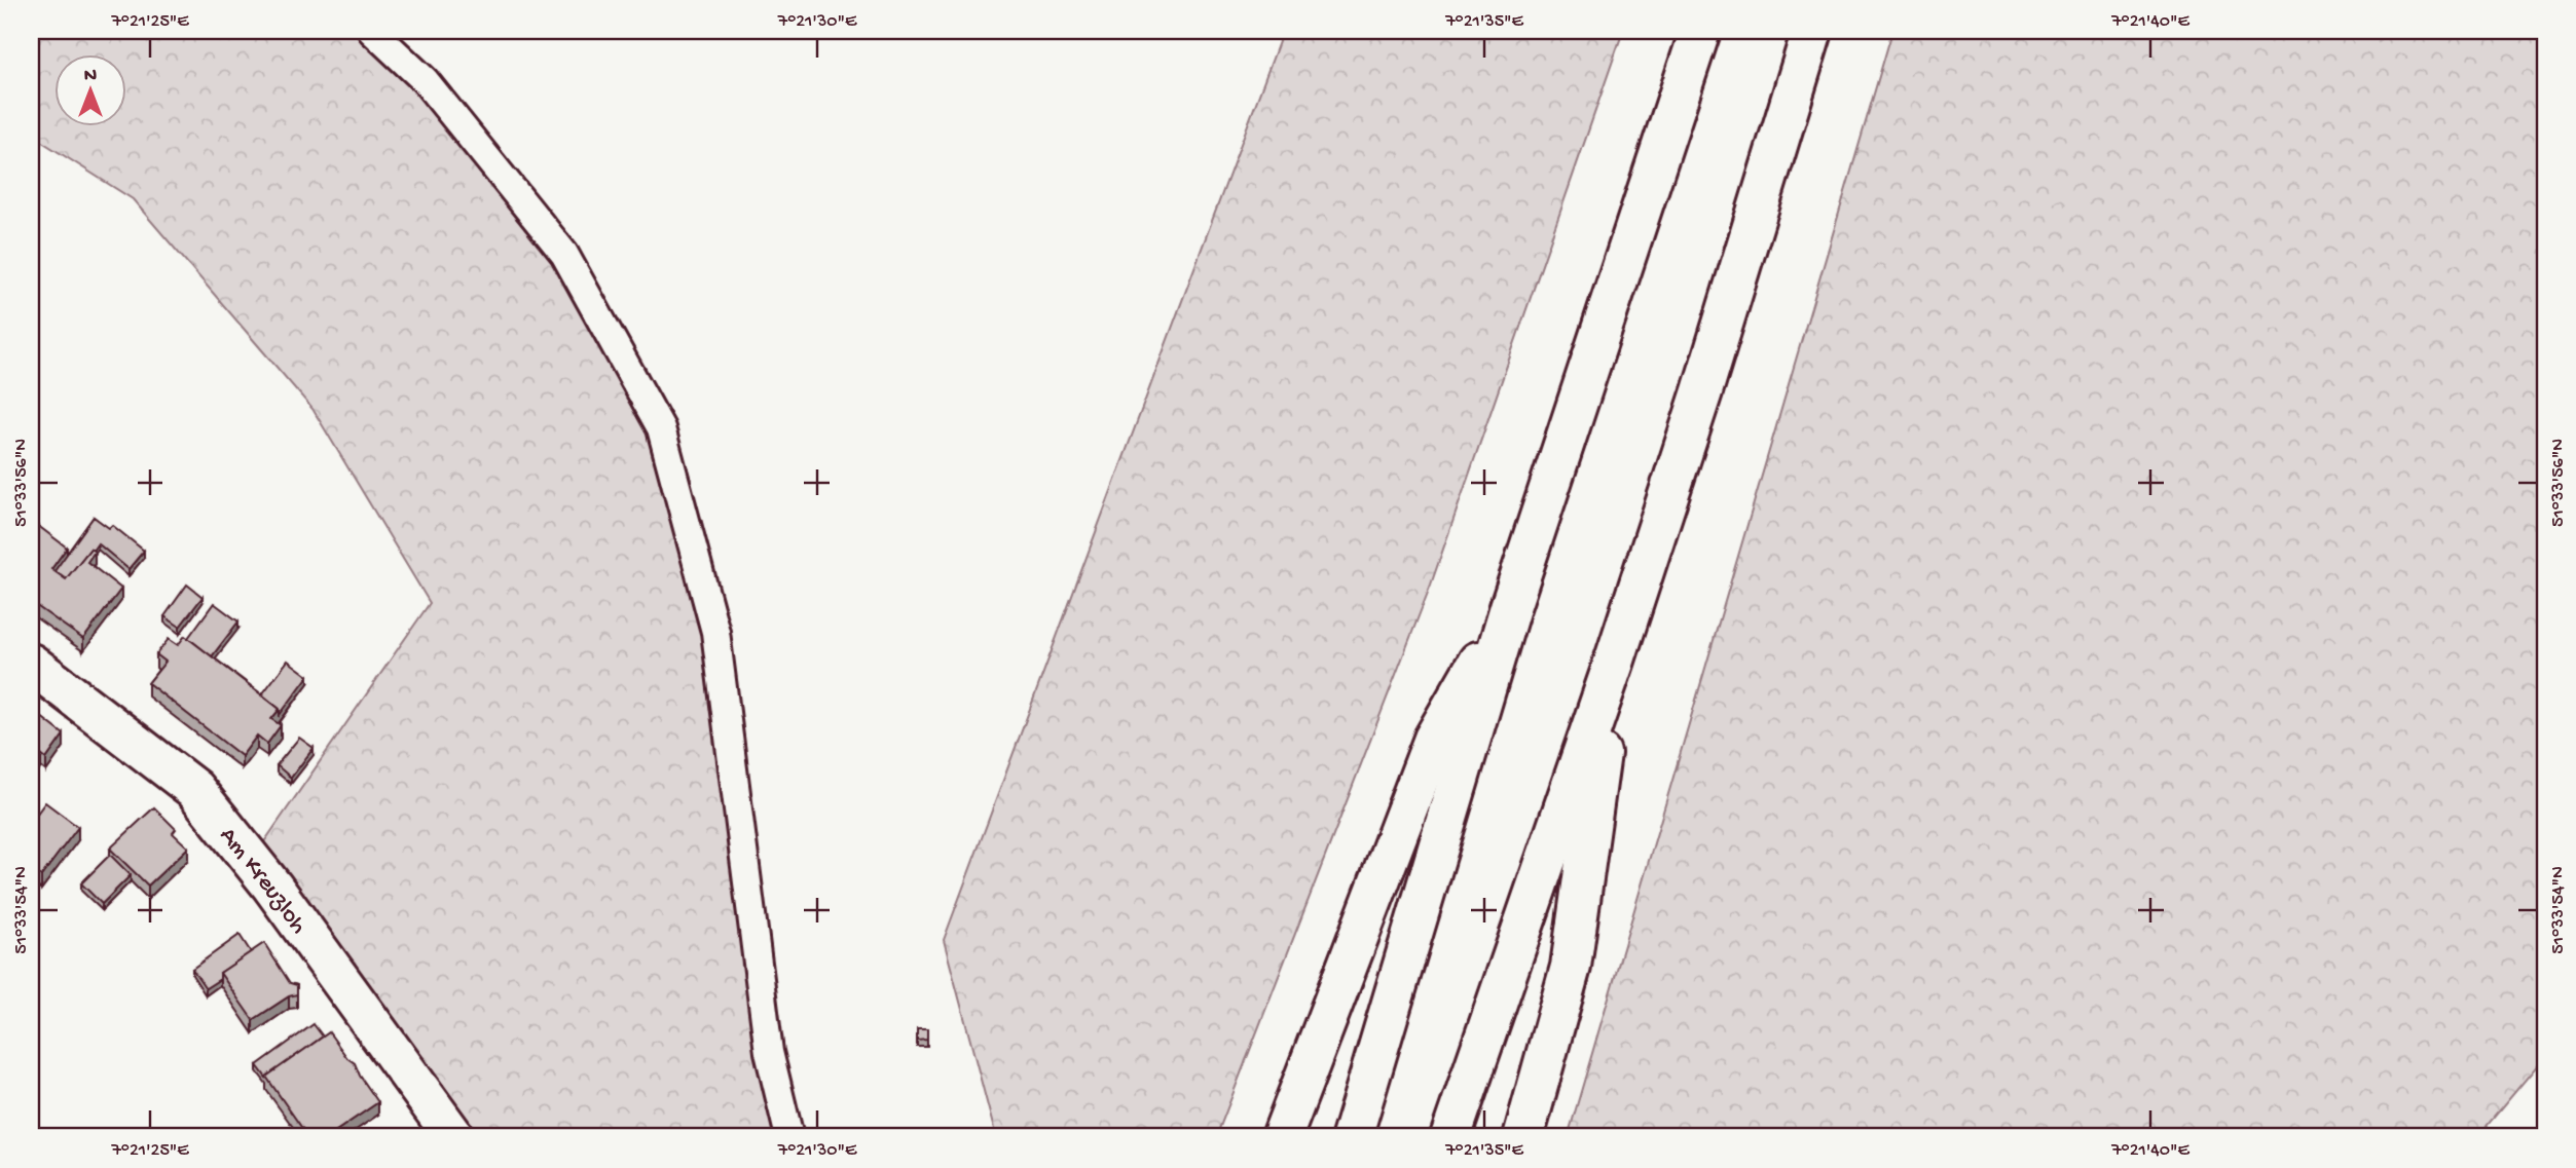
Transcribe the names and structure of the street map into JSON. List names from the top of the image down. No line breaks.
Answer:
{"streets":{"main road":["Am Kreuzloh"]},"north":"top","coordinates":["7°21'25\"E","7°21'30\"E","7°21'35\"E","7°21'40\"E","51°33'56\"N","51°33'54\"N"]}
